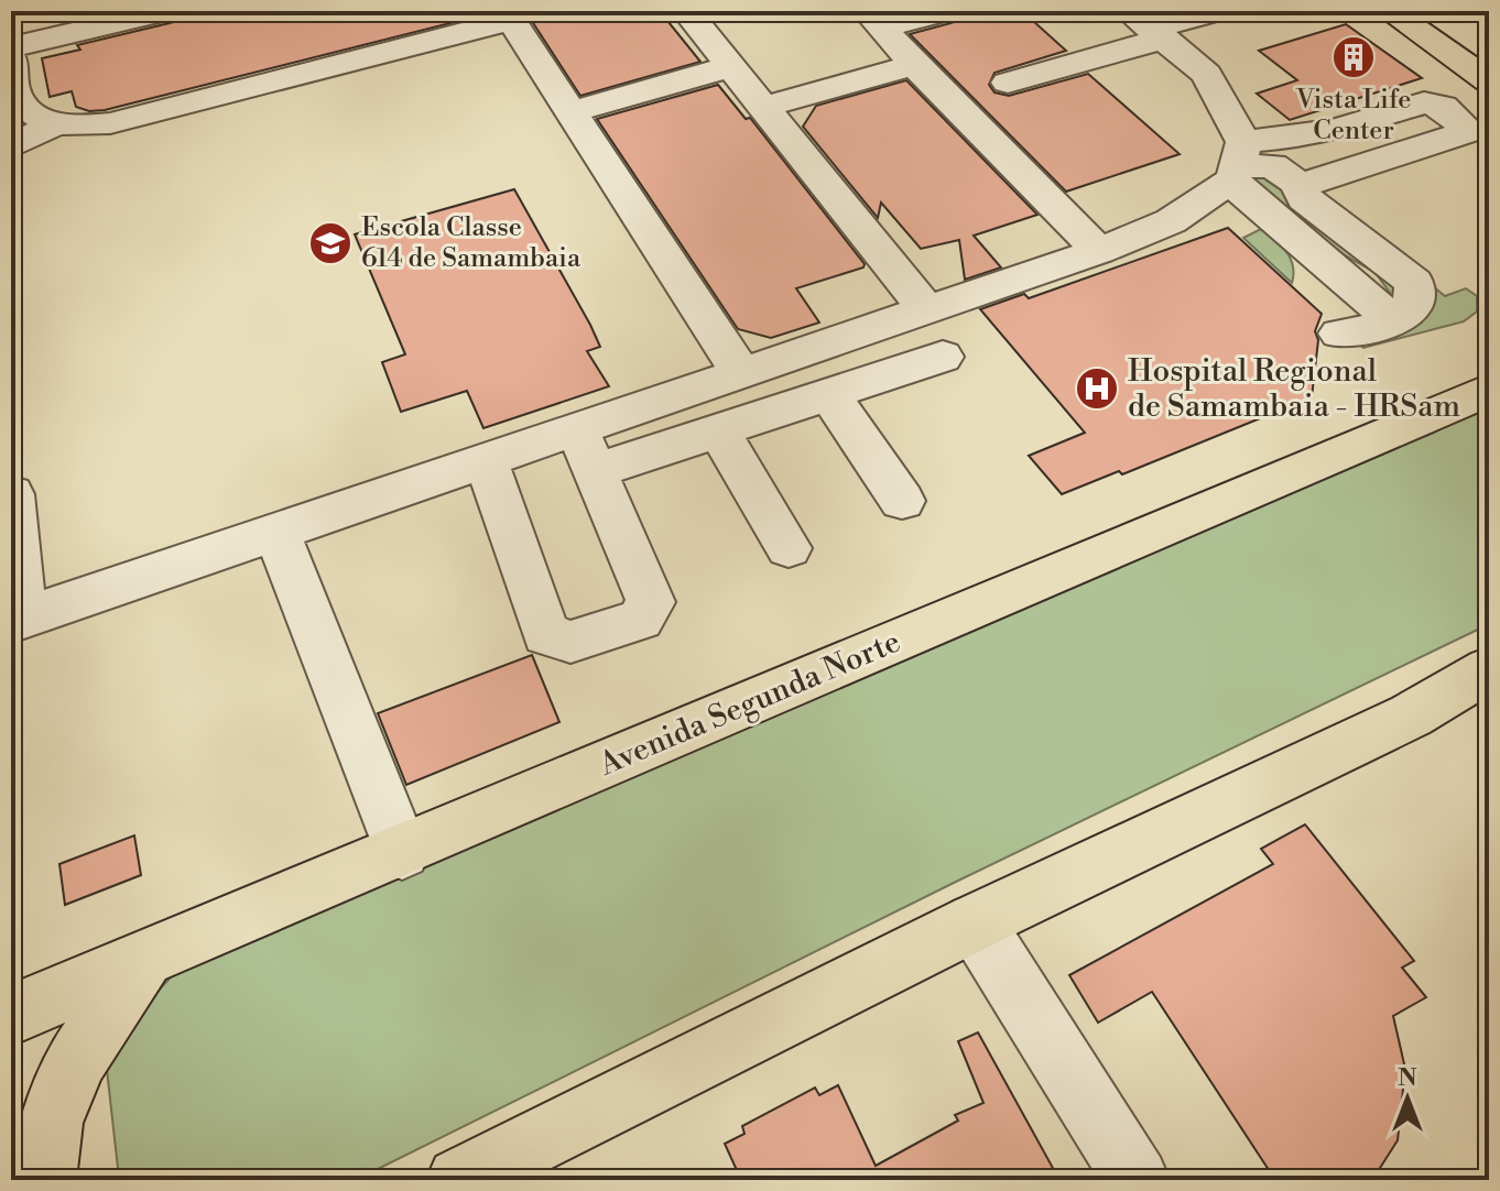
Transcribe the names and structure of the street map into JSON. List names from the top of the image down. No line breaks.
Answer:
{"streets":{"main road":["Avenida Segunda Norte"]},"places":{"building":["Vista Life Center"],"school or university":["Escola Classe 614 de Samambaia"],"hospital":["Hospital Regional de Samambaia - HRSam"]},"north":"top"}
